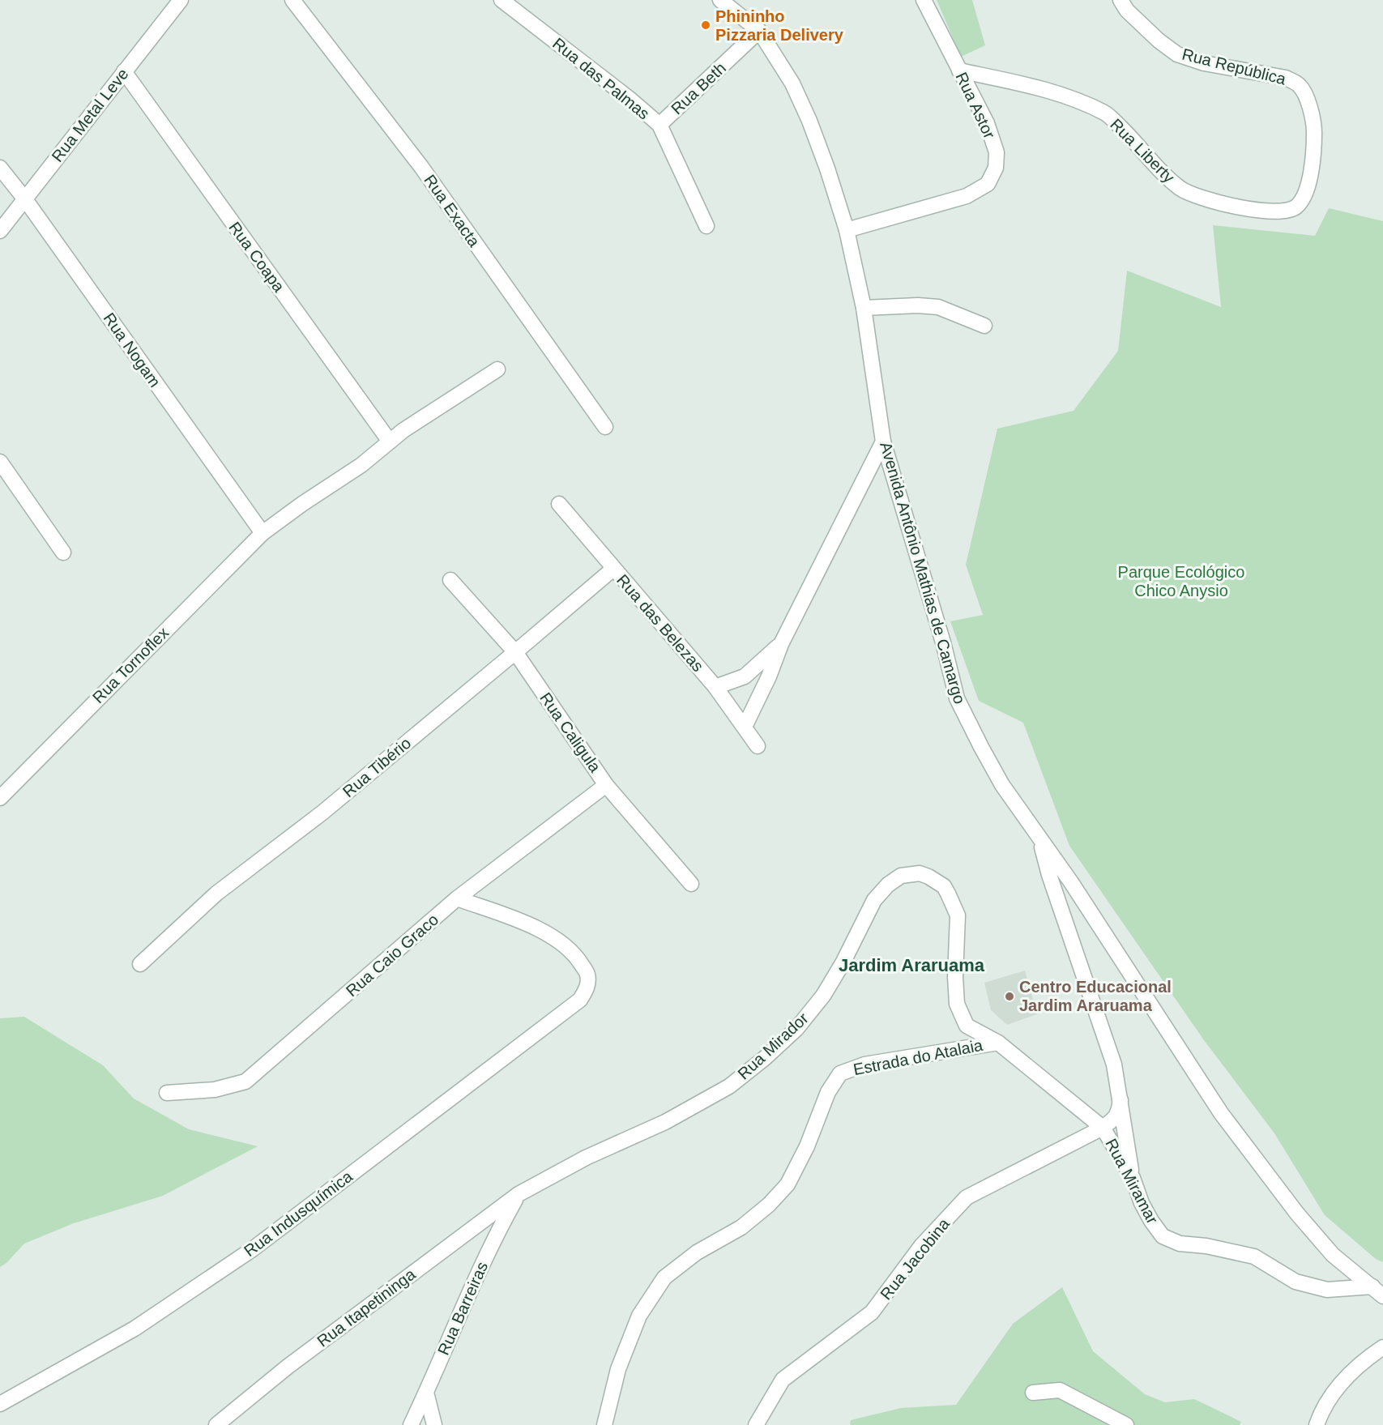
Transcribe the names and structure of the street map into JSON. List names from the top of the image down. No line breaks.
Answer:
{"streets":{"street":["Rua República","Rua das Palmas","Rua Beth","Rua Astor","Rua Metal Leve","Rua Liberty","Rua Exacta","Rua Coapa","Rua Nogam","Avenida Antônio Mathias de Camargo","Rua das Belezas","Rua Tornoflex","Rua Caligula","Rua Tibério","Rua Caio Graco","Rua Mirador","Estrada do Atalaia","Rua Miramar","Rua Indusquímica","Rua Jacobina","Rua Itapetininga","Rua Barreiras"]},"crossings":[["Rua República","Rua Liberty"],["Rua das Palmas","Rua Beth"],["Rua Beth","Avenida Antônio Mathias de Camargo"],["Rua Astor","Rua Liberty"],["Rua Astor","Avenida Antônio Mathias de Camargo"],["Rua Metal Leve","Rua Coapa"],["Rua Metal Leve","Rua Nogam"],["Rua Nogam","Rua Tornoflex"],["Avenida Antônio Mathias de Camargo","Rua Miramar"],["Rua das Belezas","Rua Tibério"],["Rua Caligula","Rua Tibério"],["Rua Caligula","Rua Caio Graco"],["Rua Caio Graco","Rua Indusquímica"],["Rua Mirador","Estrada do Atalaia"],["Rua Mirador","Rua Miramar"],["Rua Mirador","Rua Itapetininga"],["Rua Mirador","Rua Barreiras"],["Estrada do Atalaia","Rua Miramar"],["Rua Miramar","Rua Jacobina"],["Rua Itapetininga","Rua Barreiras"]],"districts":["Jardim Araruama"],"parks":["Parque Ecológico Chico Anysio"],"places":["Phininho Pizzaria Delivery","Centro Educacional Jardim Araruama"]}
